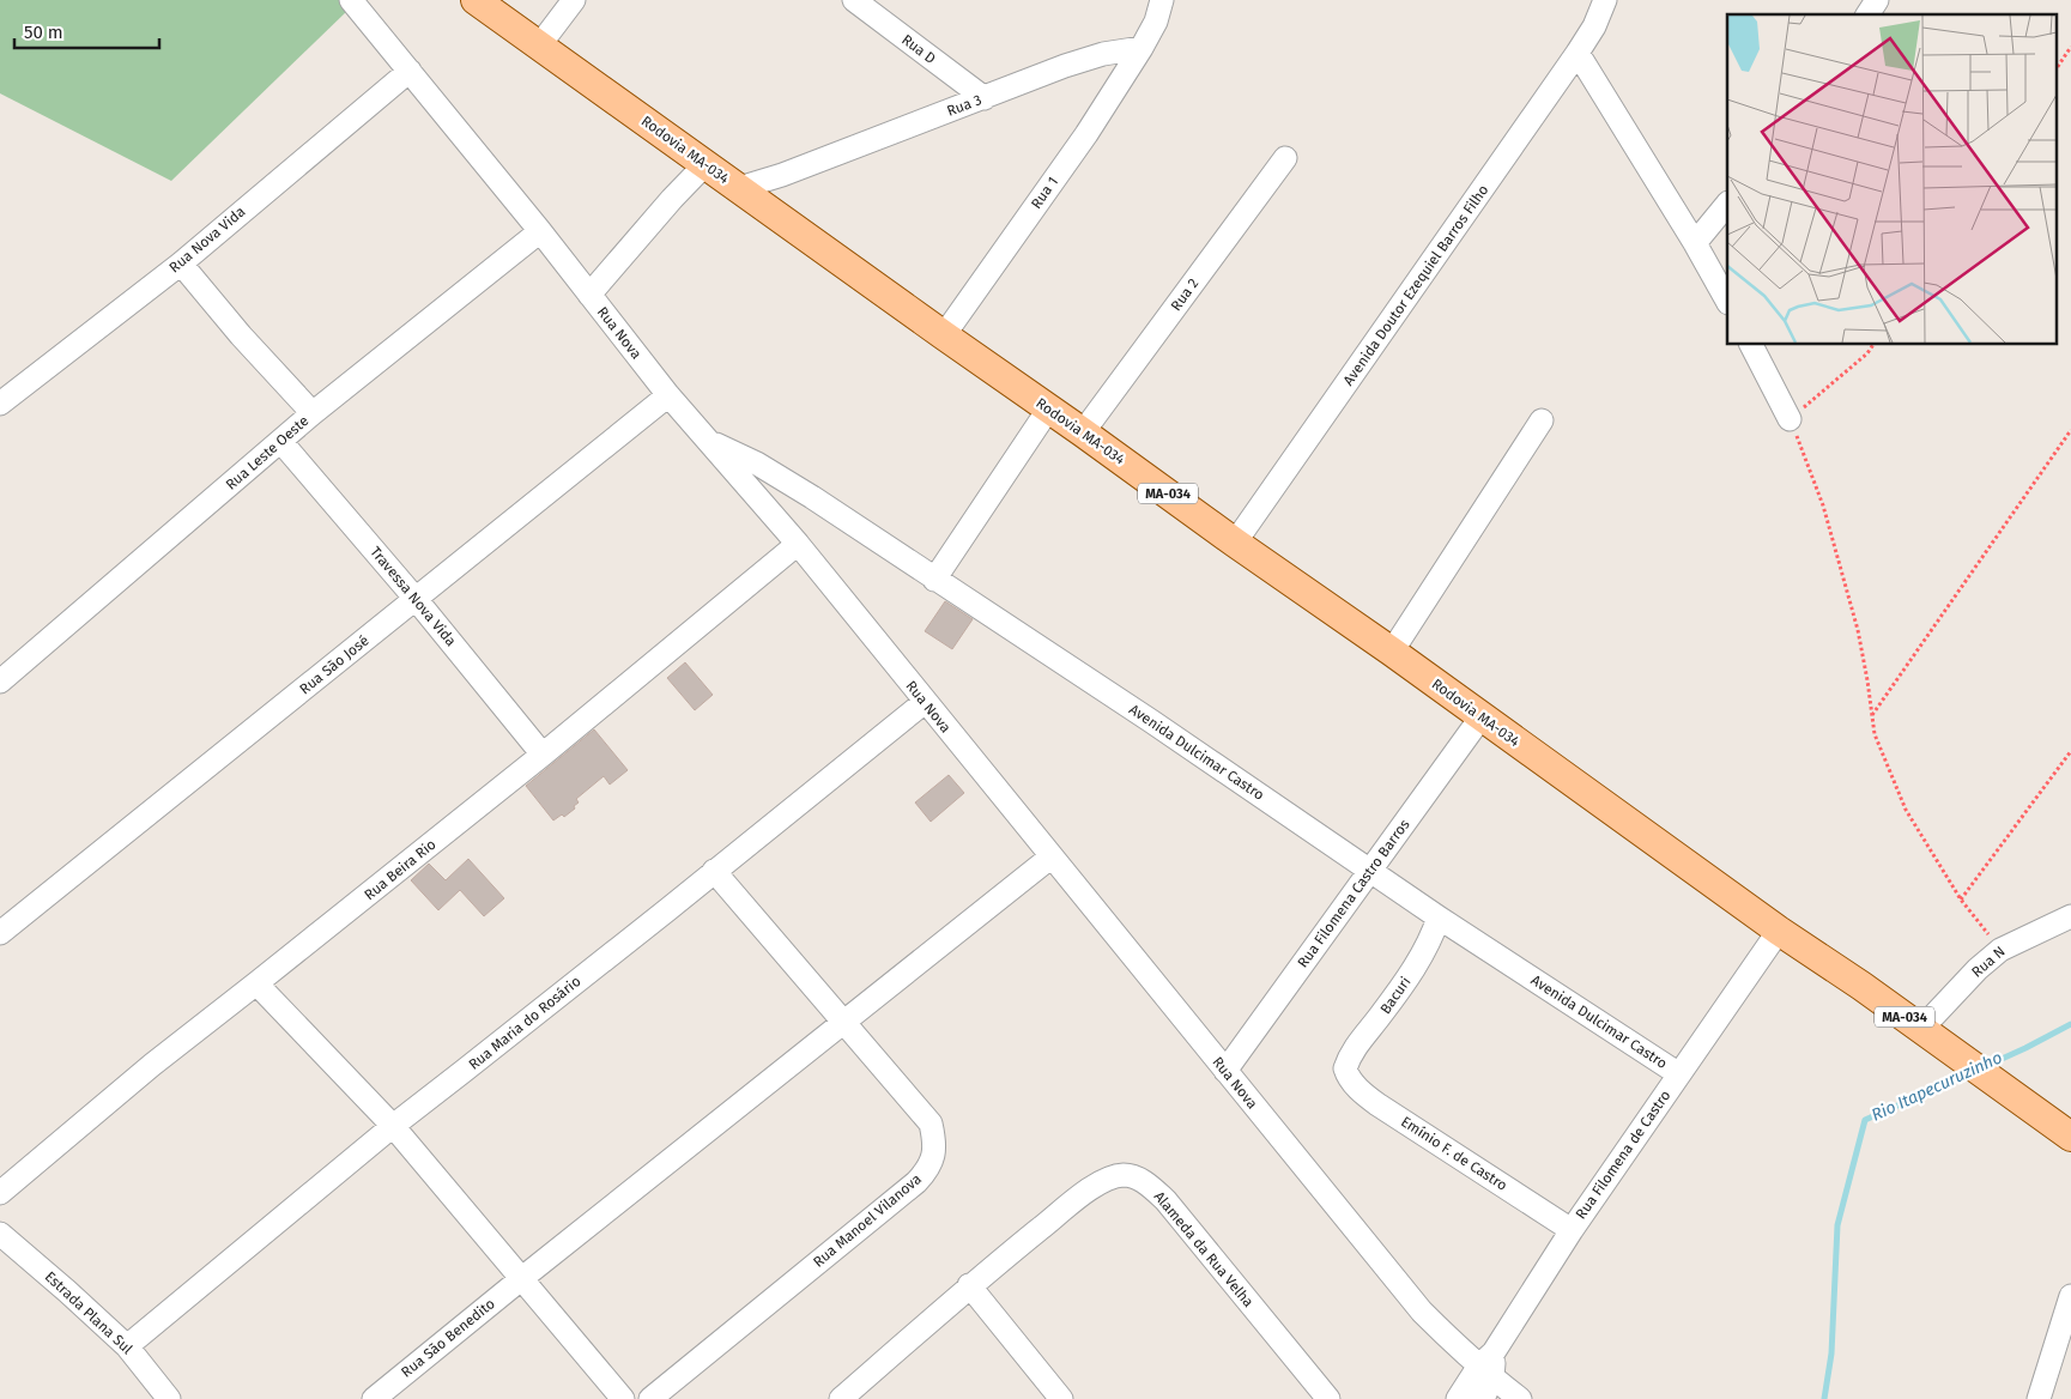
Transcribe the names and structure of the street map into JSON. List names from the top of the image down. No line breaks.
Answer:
{"streets":{"main road":["Rodovia MA-034","MA-034"],"street":["Rua D","Rua 3","Rua 1","Rua Nova Vida","Avenida Doutor Ezequiel Barros Filho","Rua 2","Rua Nova","Rua Leste Oeste","Travessa Nova Vida","Rua São José","Avenida Dulcimar Castro","Rua Beira Rio","Rua Filomena Castro Barros","Rua N","Bacuri","Rua Maria do Rosário","Emínio F. de Castro","Rua Filomena de Castro","Rua Manoel Vilanova","Alameda da Rua Velha","Estrada Plana Sul","Rua São Benedito"]},"crossings":[["Rua D","Rua 3"],["Rua 3","Rodovia MA-034"],["Rua 3","Rua 1"],["Rodovia MA-034","Rua 1"],["Rodovia MA-034","Avenida Doutor Ezequiel Barros Filho"],["Rodovia MA-034","Rua 2"],["Rodovia MA-034","MA-034"],["Rodovia MA-034","Rua Filomena Castro Barros"],["Rodovia MA-034","Rua N"],["Rodovia MA-034","Rua Filomena de Castro"],["Rua Nova Vida","Rua Nova"],["Rua Nova","Rua Leste Oeste"],["Rua Nova","Rua São José"],["Rua Nova","Avenida Dulcimar Castro"],["Rua Nova","Rua Beira Rio"],["Rua Nova","Rua Filomena Castro Barros"],["Rua Nova","Rua Maria do Rosário"],["Rua Nova","Rua Filomena de Castro"],["Rua Nova","Rua São Benedito"],["Rua Leste Oeste","Travessa Nova Vida"],["MA-034","Rua N"],["Travessa Nova Vida","Rua São José"],["Travessa Nova Vida","Rua Beira Rio"],["Avenida Dulcimar Castro","Rua Filomena Castro Barros"],["Avenida Dulcimar Castro","Bacuri"],["Avenida Dulcimar Castro","Rua Filomena de Castro"],["Bacuri","Emínio F. de Castro"],["Rua Maria do Rosário","Rua Manoel Vilanova"],["Rua Maria do Rosário","Estrada Plana Sul"],["Emínio F. de Castro","Rua Filomena de Castro"],["Rua Manoel Vilanova","Rua São Benedito"]],"water":["Rio Itapecuruzinho"],"scale_bar":"50 m"}
